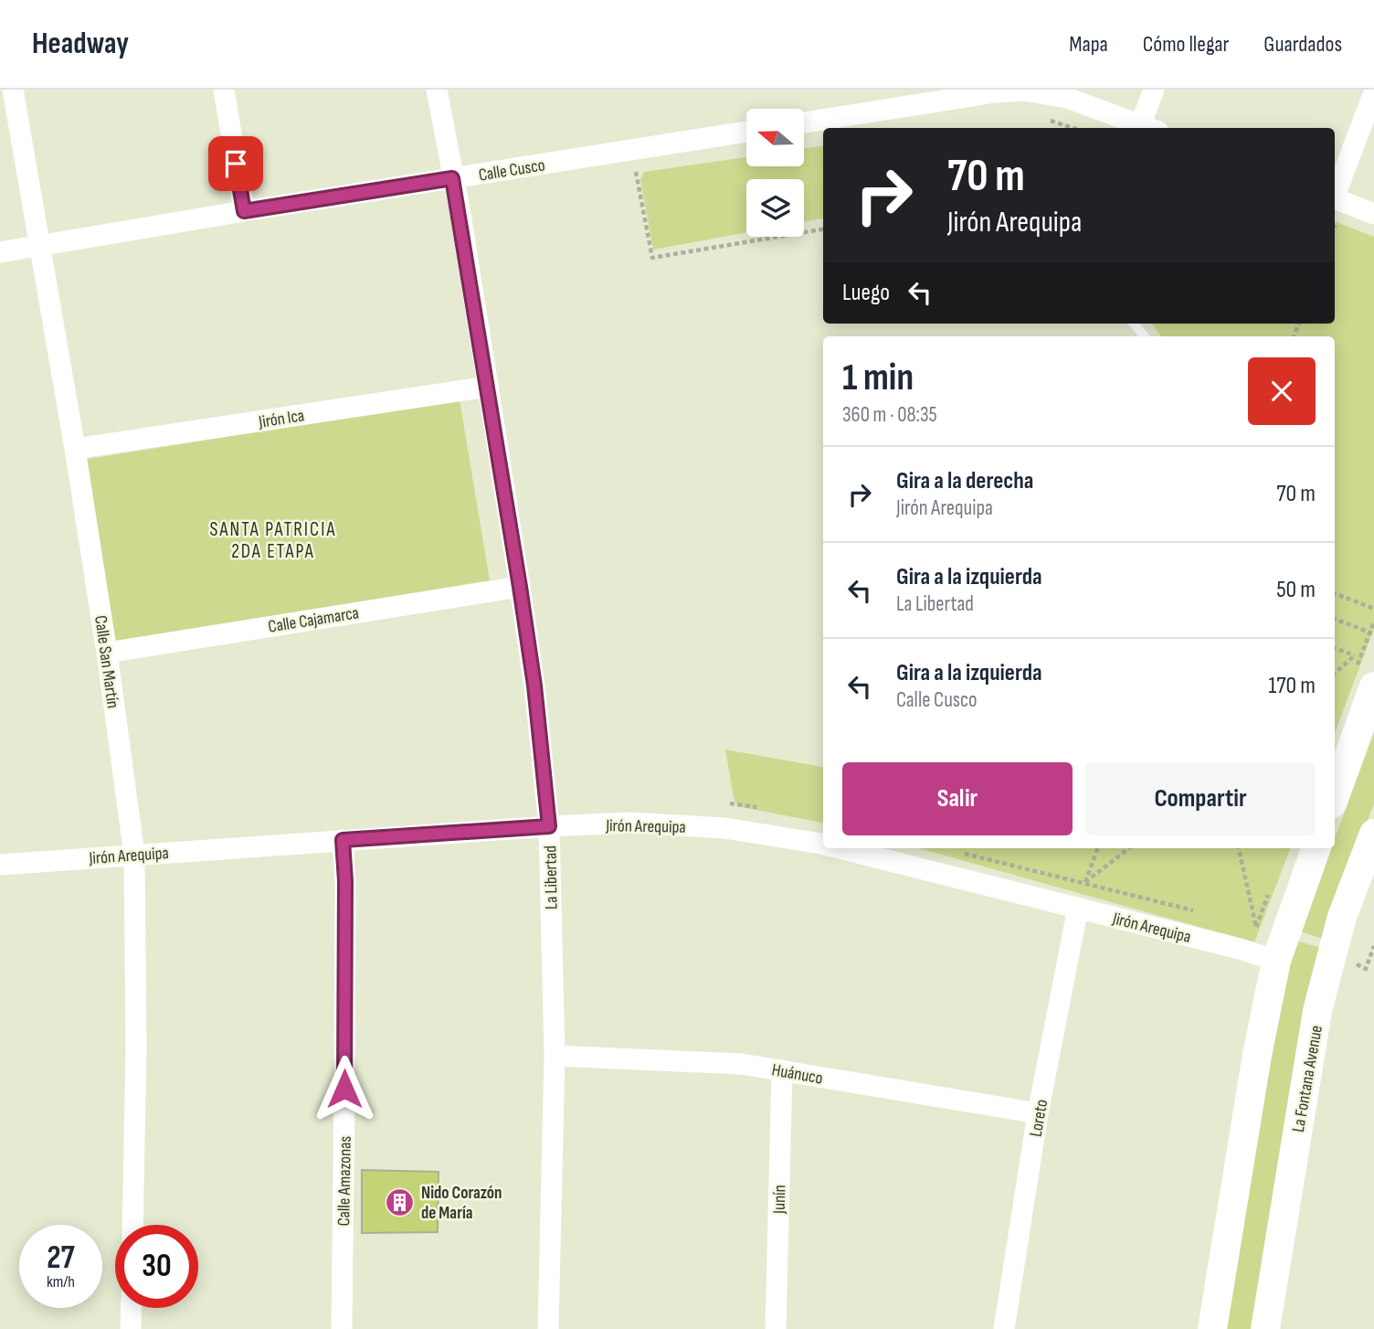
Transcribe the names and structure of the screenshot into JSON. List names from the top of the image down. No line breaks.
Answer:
{"streets":{"main road":["La Fontana Avenue"],"street":["Calle Cusco","Jirón Ica","Calle Cajamarca","Calle San Martín","Jirón Arequipa","La Libertad","Huánuco","Loreto","Calle Amazonas","Junín"]},"crossings":[["Calle Cusco","Calle San Martín"],["Calle Cusco","La Libertad"],["Jirón Ica","Calle San Martín"],["Jirón Ica","La Libertad"],["Calle Cajamarca","Calle San Martín"],["Calle Cajamarca","La Libertad"],["Calle San Martín","Jirón Arequipa"],["Jirón Arequipa","La Libertad"],["Jirón Arequipa","Loreto"],["Jirón Arequipa","Calle Amazonas"],["La Libertad","Huánuco"],["Huánuco","Loreto"],["Huánuco","Junín"]],"districts":["SANTA PATRICIA 2DA ETAPA"],"places":{"building":["Nido Corazón de María"]},"north":"left","page":{"header":"Headway","nav":["Mapa","Cómo llegar","Guardados"],"turn":["70 m","Jirón Arequipa"],"then":"Luego","heading":["1 min","360 m · 08:35"],"list":[{"name":"Gira a la derecha","note":"Jirón Arequipa","value":"70 m"},{"name":"Gira a la izquierda","note":"La Libertad","value":"50 m"},{"name":"Gira a la izquierda","note":"Calle Cusco","value":"170 m"}],"buttons":["Salir","Compartir"],"speed":"27 km/h","limit":"30"}}
